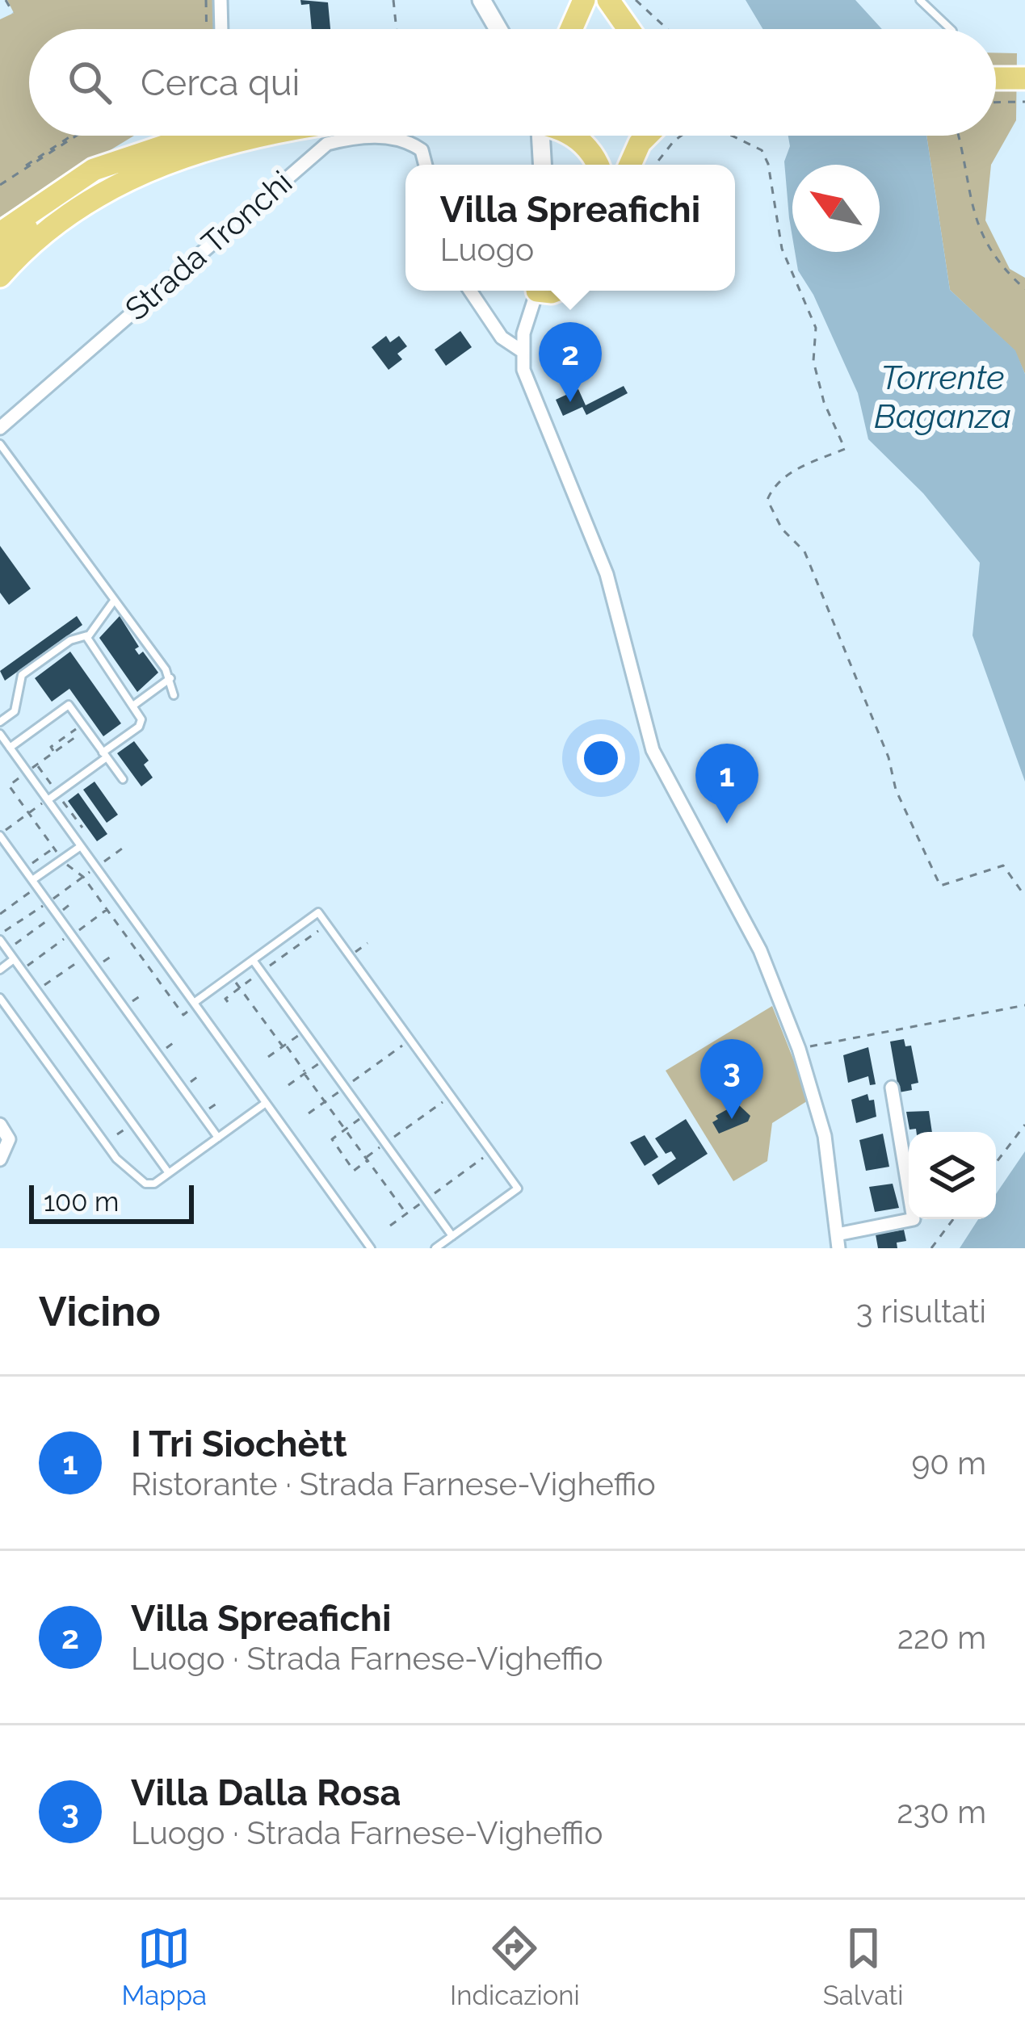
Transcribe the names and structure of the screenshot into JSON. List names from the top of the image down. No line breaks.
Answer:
{"streets":{"street":["Strada Tronchi"]},"water":["Torrente Baganza"],"scale_bar":"100 m","north":"top left","page":{"search":"Cerca qui","popup":["Villa Spreafichi","Luogo"],"pins":["2","1","3"],"scale":"100 m","heading":["Vicino","3 risultati"],"list":[{"mark":"1","name":"I Tri Siochètt","note":"Ristorante · Strada Farnese-Vigheffio","value":"90 m"},{"mark":"2","name":"Villa Spreafichi","note":"Luogo · Strada Farnese-Vigheffio","value":"220 m"},{"mark":"3","name":"Villa Dalla Rosa","note":"Luogo · Strada Farnese-Vigheffio","value":"230 m"}],"nav":["Mappa","Indicazioni","Salvati"]}}
